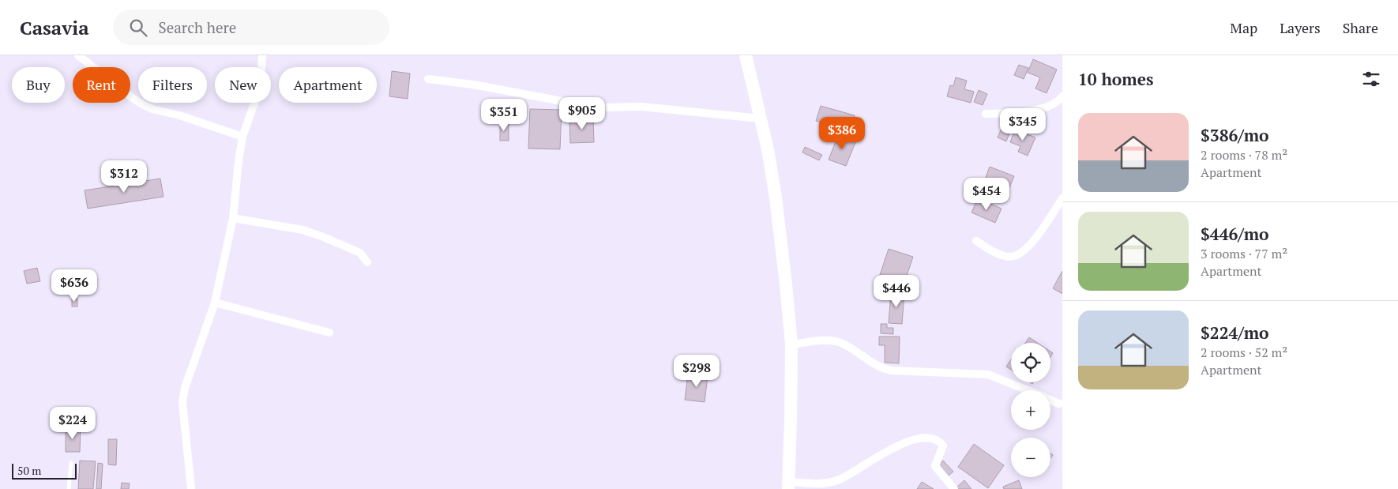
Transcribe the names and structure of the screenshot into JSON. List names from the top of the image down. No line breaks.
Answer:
{"scale_bar":"50 m","page":{"header":"Casavia","search":"Search here","nav":["Map","Layers","Share"],"heading":"10 homes","chip":["Buy","Rent","Filters","New","Apartment"],"price":["$905","$351","$345","$386","$312","$454","$636","$446","$298","$224"],"list":[{"name":"$386/mo","note":"2 rooms · 78 m² · Apartment"},{"name":"$446/mo","note":"3 rooms · 77 m² · Apartment"},{"name":"$224/mo","note":"2 rooms · 52 m² · Apartment"}],"map_buttons":["+","−"],"scale":"50 m"}}
